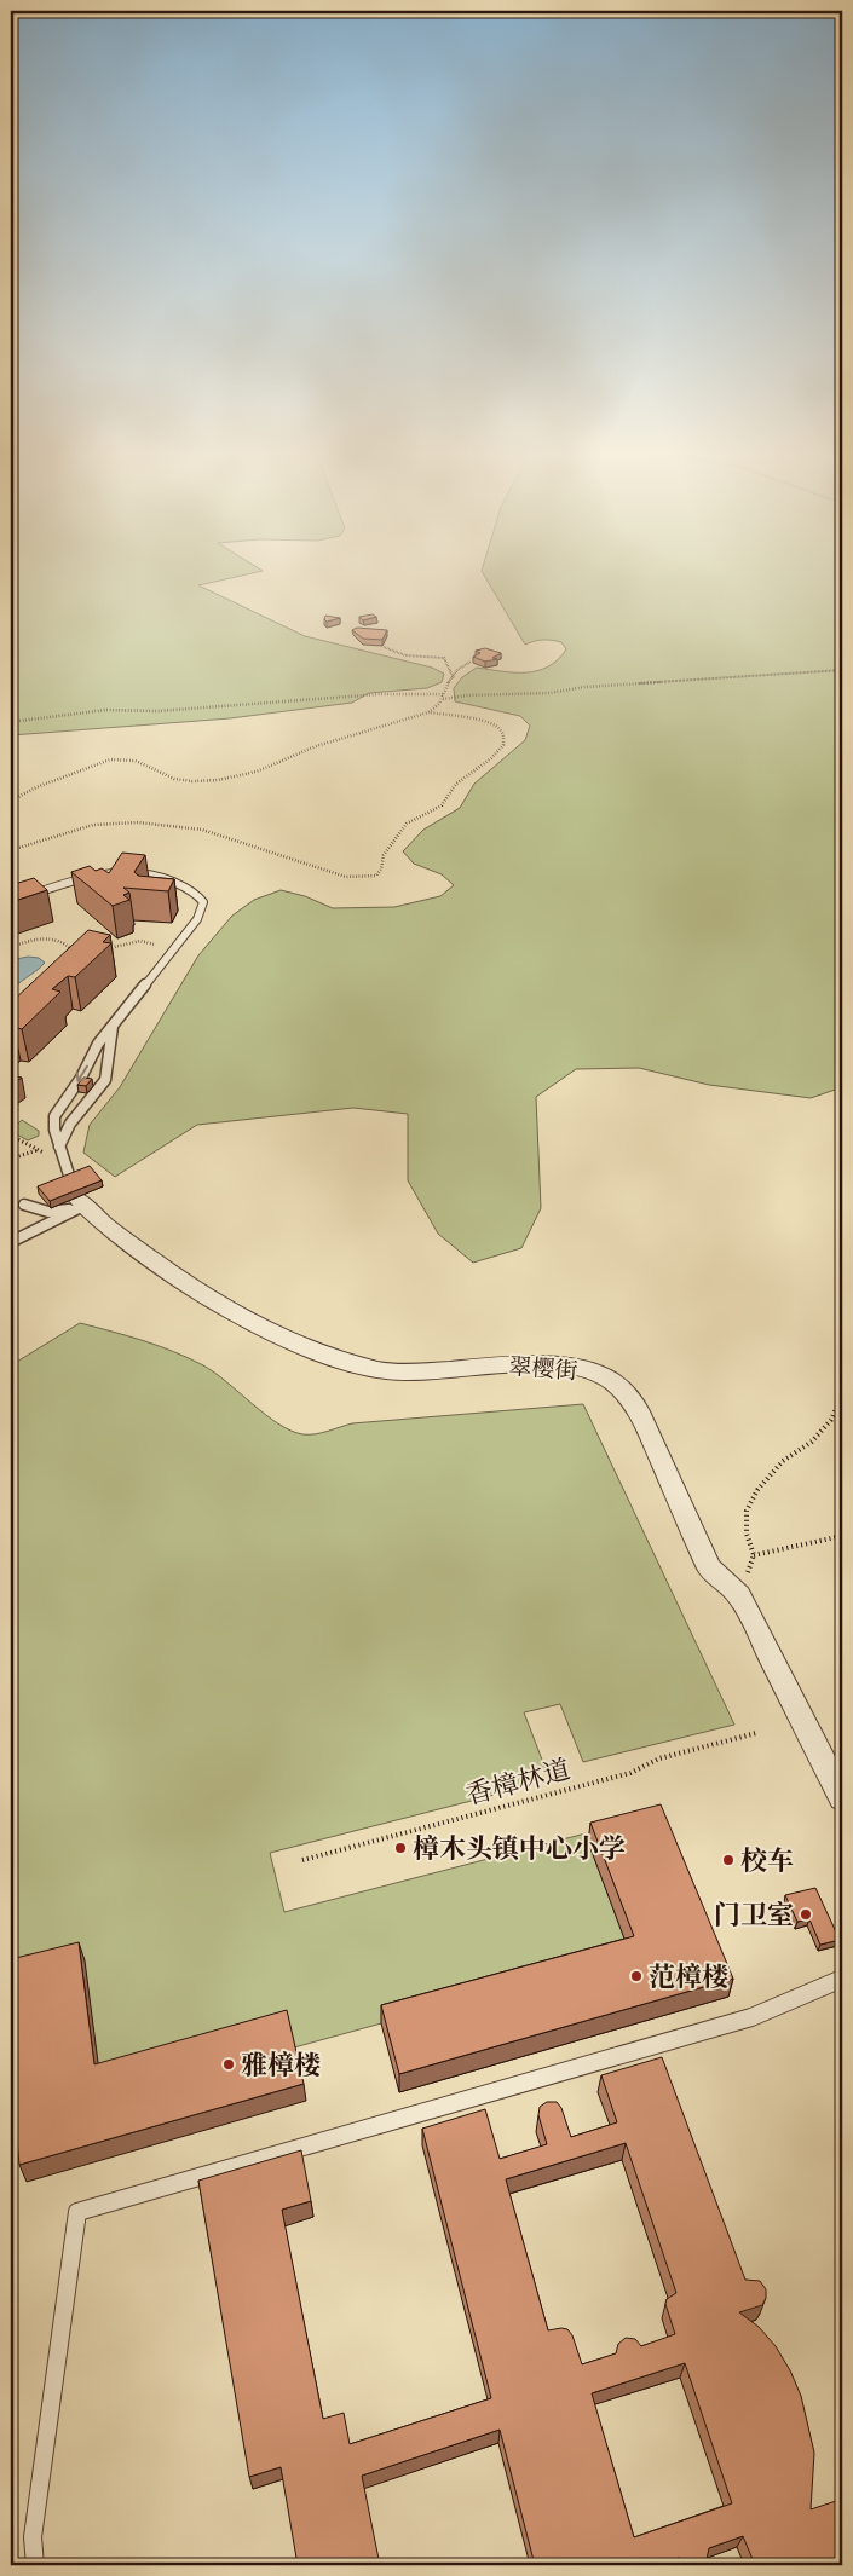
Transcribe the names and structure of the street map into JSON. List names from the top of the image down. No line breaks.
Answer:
{"streets":{"street":["翠樱街"],"path":["香樟林道"]},"places":["樟木头镇中心小学","校车","门卫室","范樟楼","雅樟楼"]}
